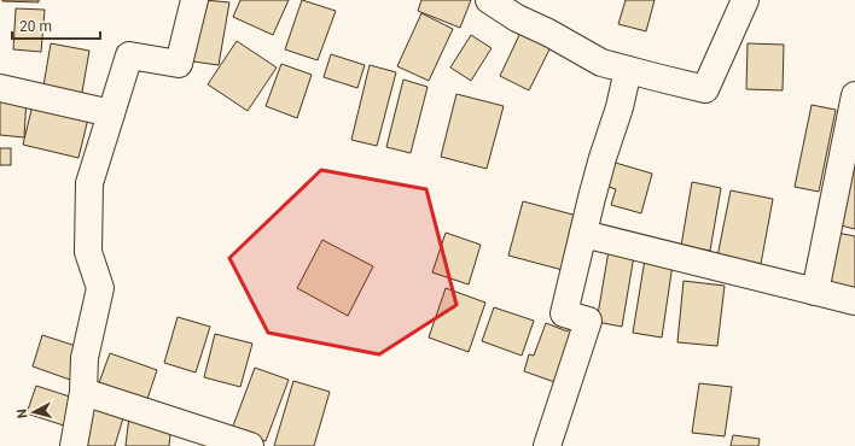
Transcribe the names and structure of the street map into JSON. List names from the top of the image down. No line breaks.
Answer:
{"scale_bar":"20 m","north":"left"}
